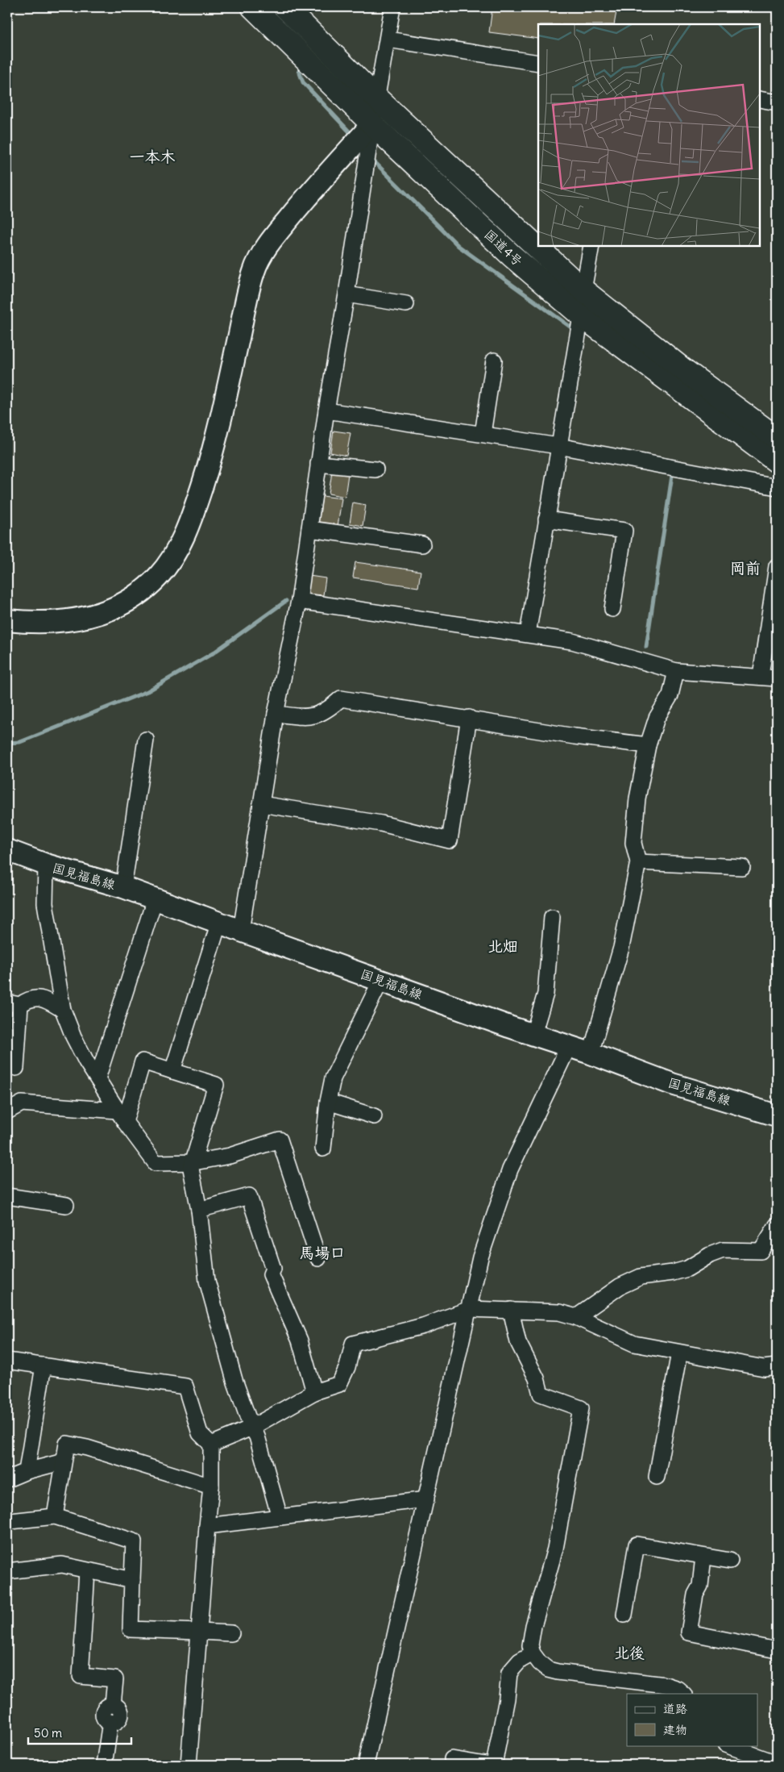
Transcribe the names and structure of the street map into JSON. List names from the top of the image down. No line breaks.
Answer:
{"streets":{"highway":["国道4号"],"main road":["国見福島線"]},"districts":["一本木","岡前","北畑","馬場口","北後"],"legend":["道路","建物"],"scale_bar":"50 m"}
